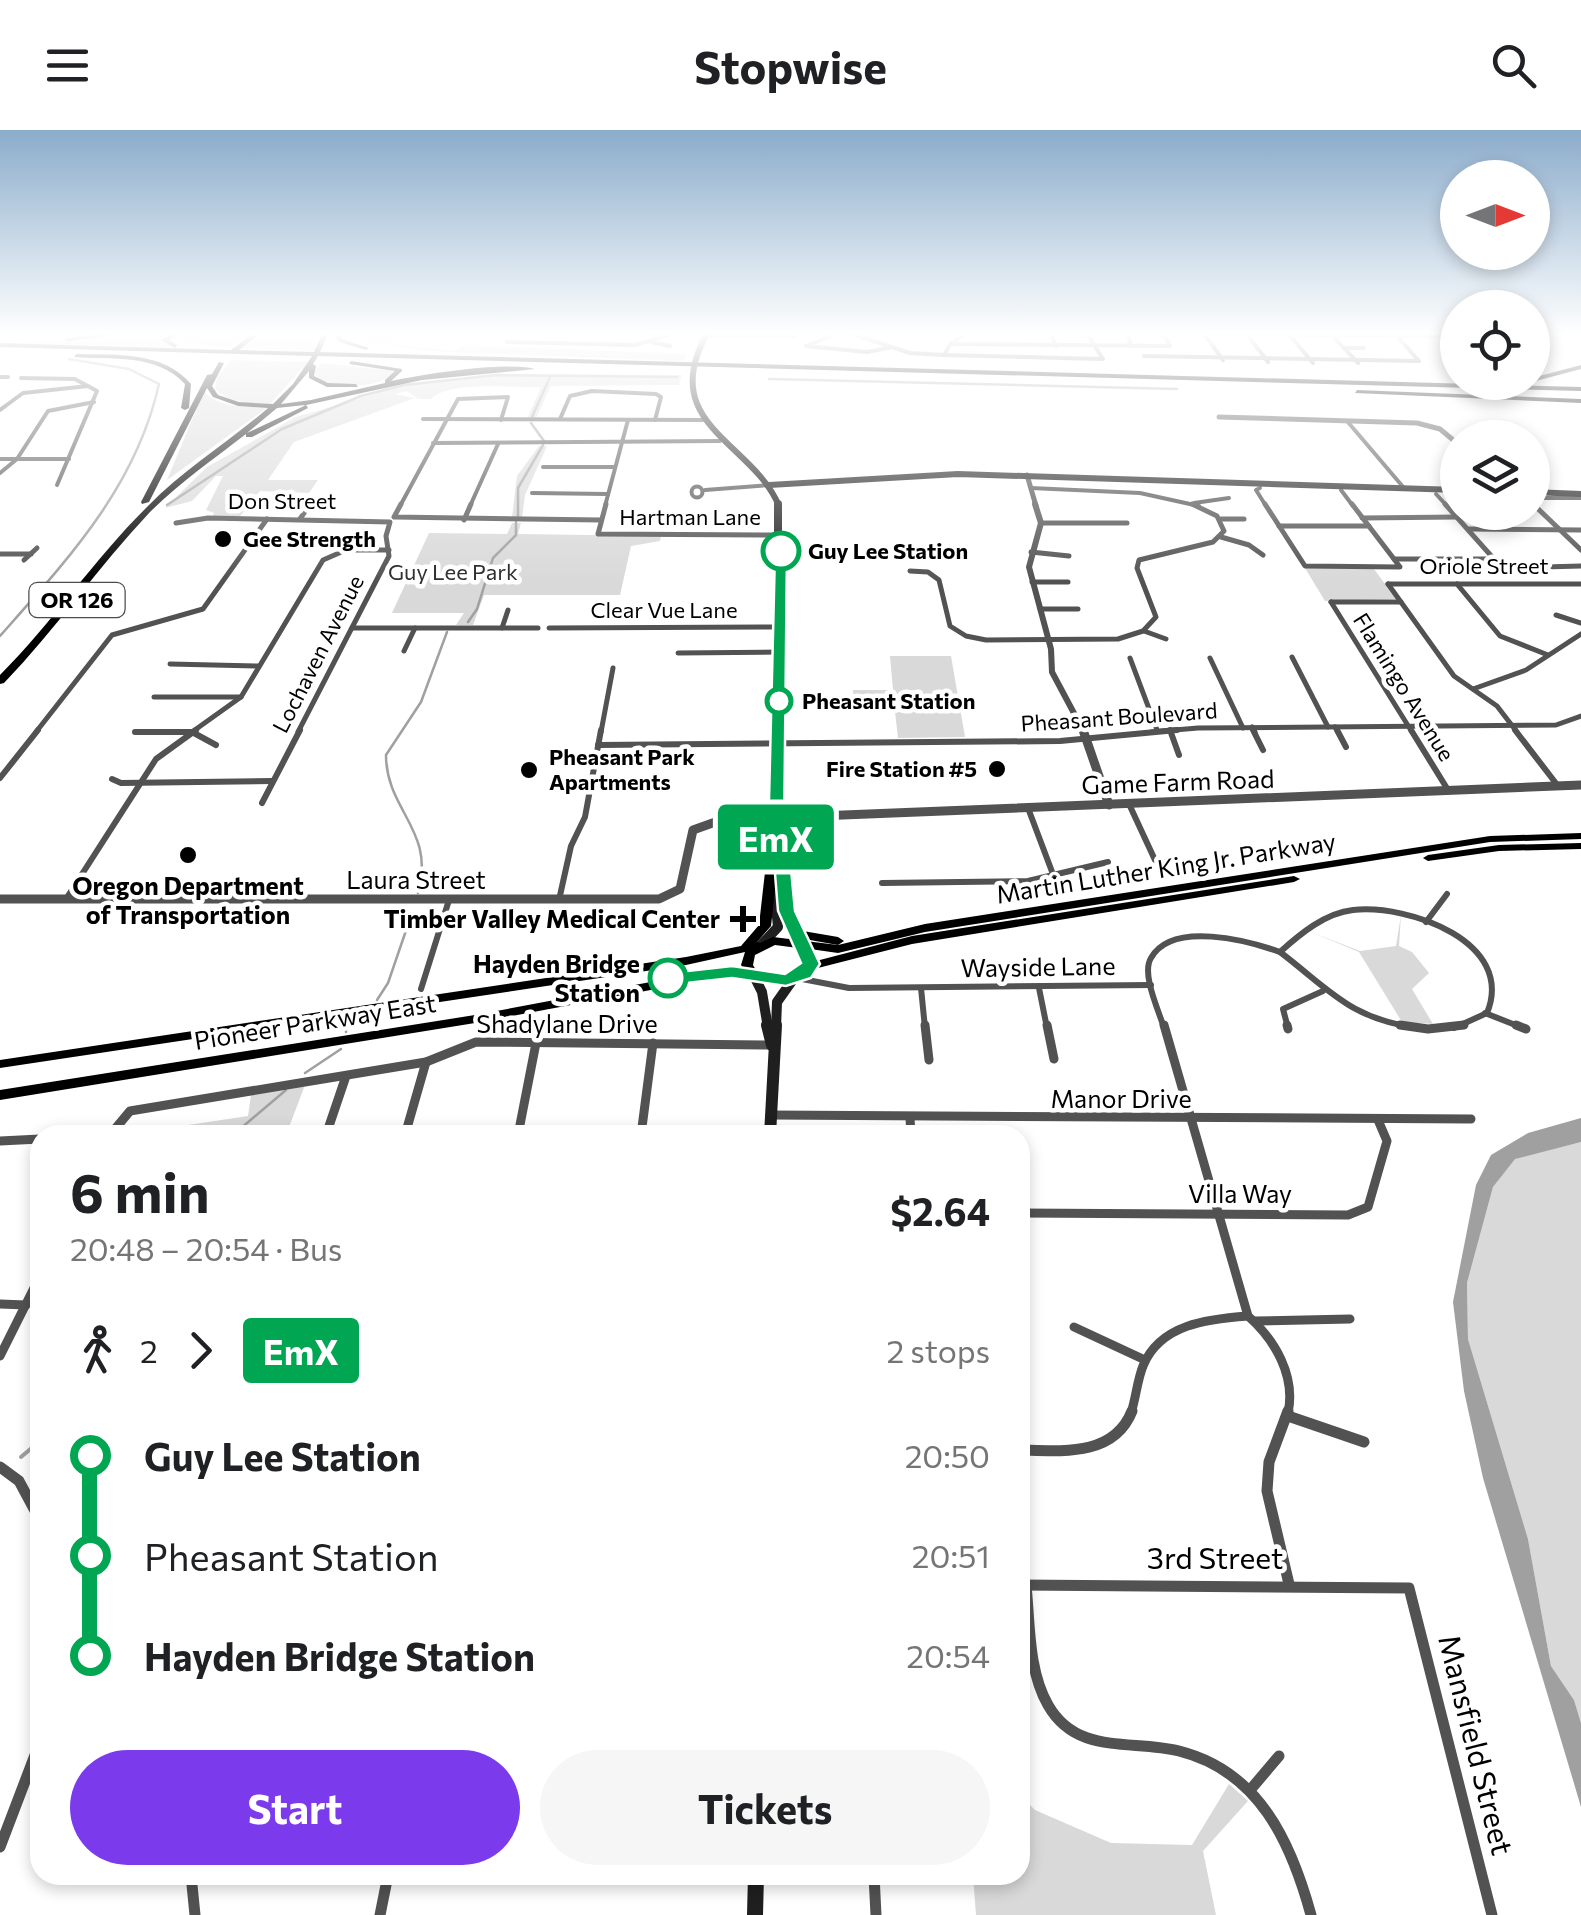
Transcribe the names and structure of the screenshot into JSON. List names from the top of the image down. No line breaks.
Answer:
{"streets":{"highway":["OR 126"],"main road":["Martin Luther King Jr. Parkway","Pioneer Parkway East"],"street":["Don Street","Hartman Lane","Oriole Street","Clear Vue Lane","Lochaven Avenue","Flamingo Avenue","Pheasant Boulevard","Game Farm Road","Laura Street","Wayside Lane","Shadylane Drive","Manor Drive","Villa Way","3rd Street","Mansfield Street"]},"crossings":[["Don Street","Hartman Lane"],["Don Street","Lochaven Avenue"],["Oriole Street","Flamingo Avenue"],["Flamingo Avenue","Pheasant Boulevard"],["Flamingo Avenue","Game Farm Road"],["Game Farm Road","Laura Street"],["Wayside Lane","Pioneer Parkway East"],["Manor Drive","Villa Way"],["3rd Street","Mansfield Street"]],"parks":["Guy Lee Park"],"places":{"other":["Gee Strength","Guy Lee Station","Pheasant Station","Fire Station #5","Pheasant Park Apartments","Oregon Department of Transportation","Hayden Bridge Station"],"health":["Timber Valley Medical Center"]},"lines":["bus line EmX"],"north":"right","page":{"header":"Stopwise","on_map":"EmX","heading":["6 min","20:48 – 20:54 · Bus","$2.64"],"legs":["2","EmX","2 stops"],"list":[{"name":"Guy Lee Station","value":"20:50"},{"name":"Pheasant Station","value":"20:51"},{"name":"Hayden Bridge Station","value":"20:54"}],"buttons":["Start","Tickets"]}}
